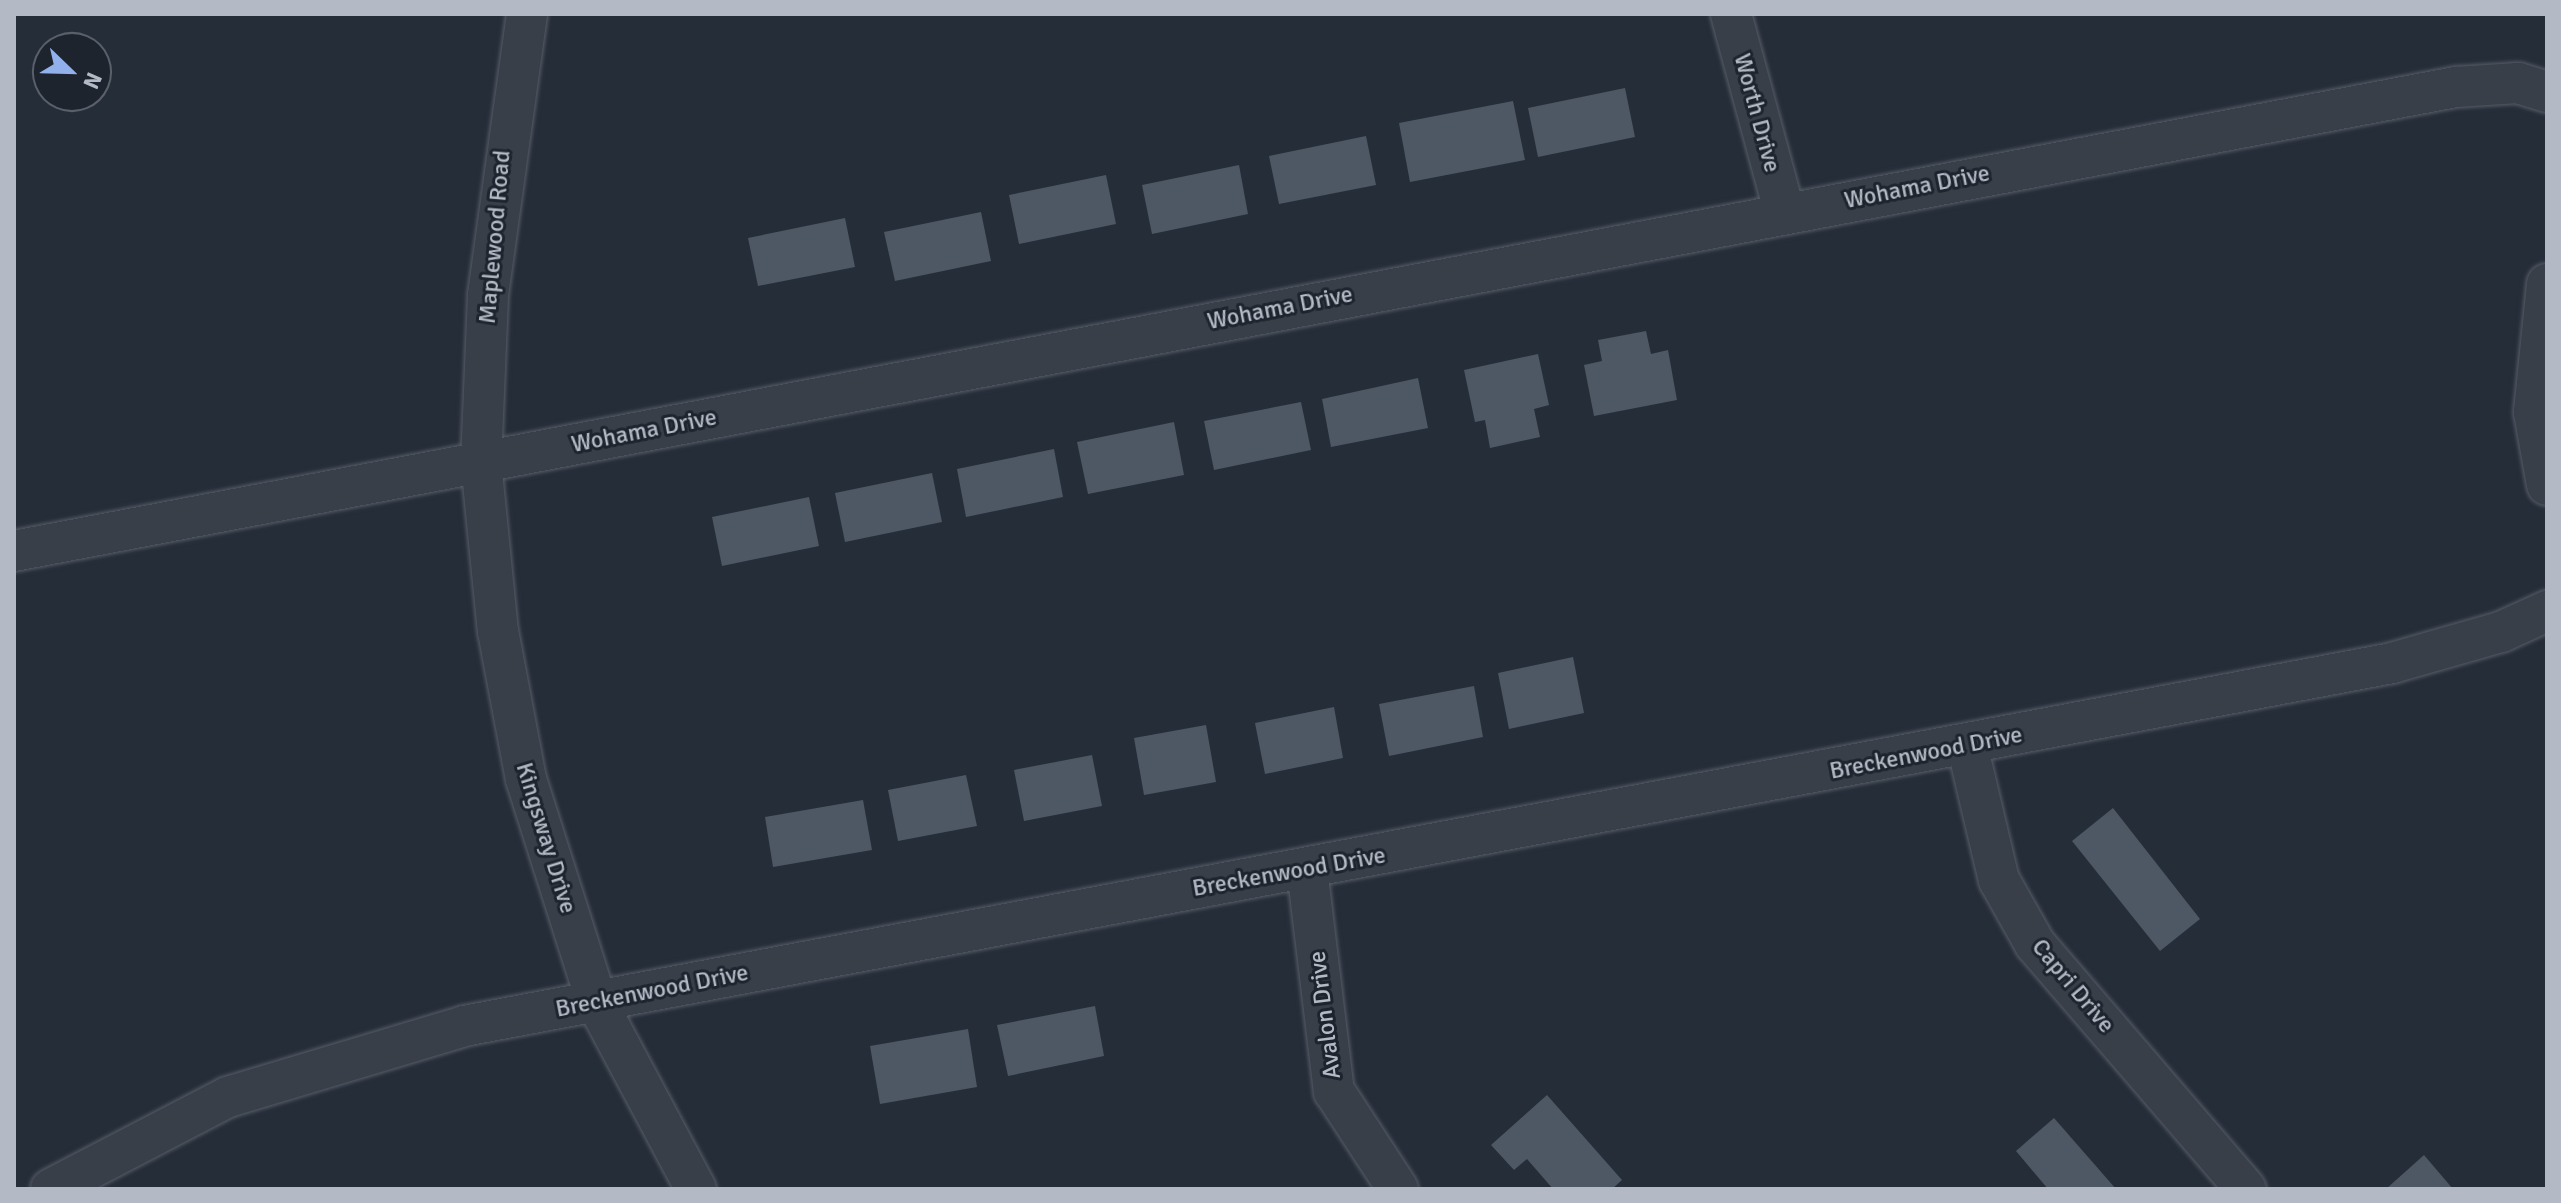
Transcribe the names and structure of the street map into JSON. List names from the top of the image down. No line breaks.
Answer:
{"streets":{"street":["Worth Drive","Wohama Drive","Maplewood Road","Breckenwood Drive","Kingsway Drive","Capri Drive","Avalon Drive"]},"crossings":[["Worth Drive","Wohama Drive"],["Wohama Drive","Maplewood Road"],["Wohama Drive","Kingsway Drive"],["Maplewood Road","Kingsway Drive"],["Breckenwood Drive","Kingsway Drive"],["Breckenwood Drive","Capri Drive"],["Breckenwood Drive","Avalon Drive"]],"north":"bottom right"}
